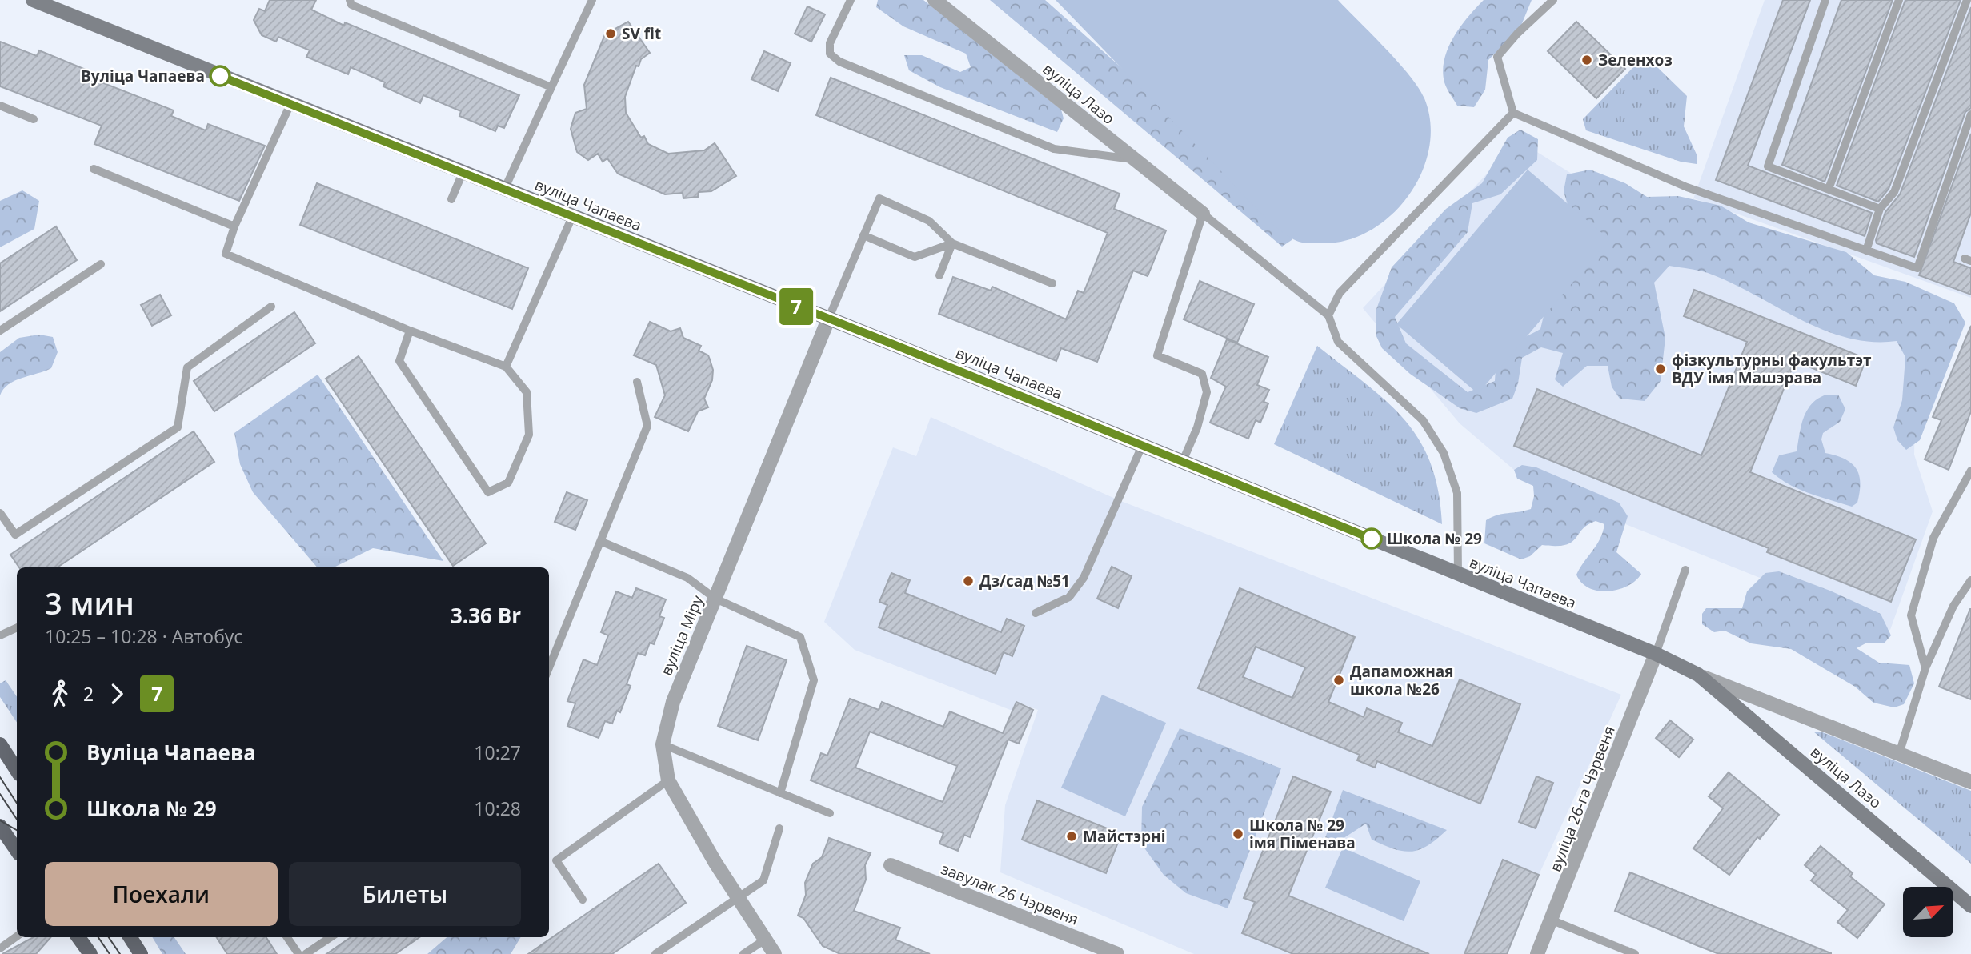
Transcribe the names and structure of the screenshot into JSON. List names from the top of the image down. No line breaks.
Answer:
{"streets":{"street":["вуліца Лазо","вуліца Чапаева","вуліца Міру","вуліца 26-га Чэрвеня","завулак 26 Чэрвеня"]},"crossings":[["вуліца Лазо","вуліца Чапаева"],["вуліца Чапаева","вуліца Міру"],["вуліца Чапаева","вуліца 26-га Чэрвеня"]],"places":["SV fit","Зеленхоз","Вуліца Чапаева","фізкультурны факультэт ВДУ імя Машэрава","Школа № 29","Дз/сад №51","Дапаможная школа №26","Школа № 29 імя Піменава","Майстэрні"],"lines":["bus line 7"],"north":"top right","page":{"on_map":"7","heading":["3 мин","10:25 – 10:28 · Автобус","3.36 Br"],"legs":["2","7"],"list":[{"name":"Вуліца Чапаева","value":"10:27"},{"name":"Школа № 29","value":"10:28"}],"buttons":["Поехали","Билеты"]}}
